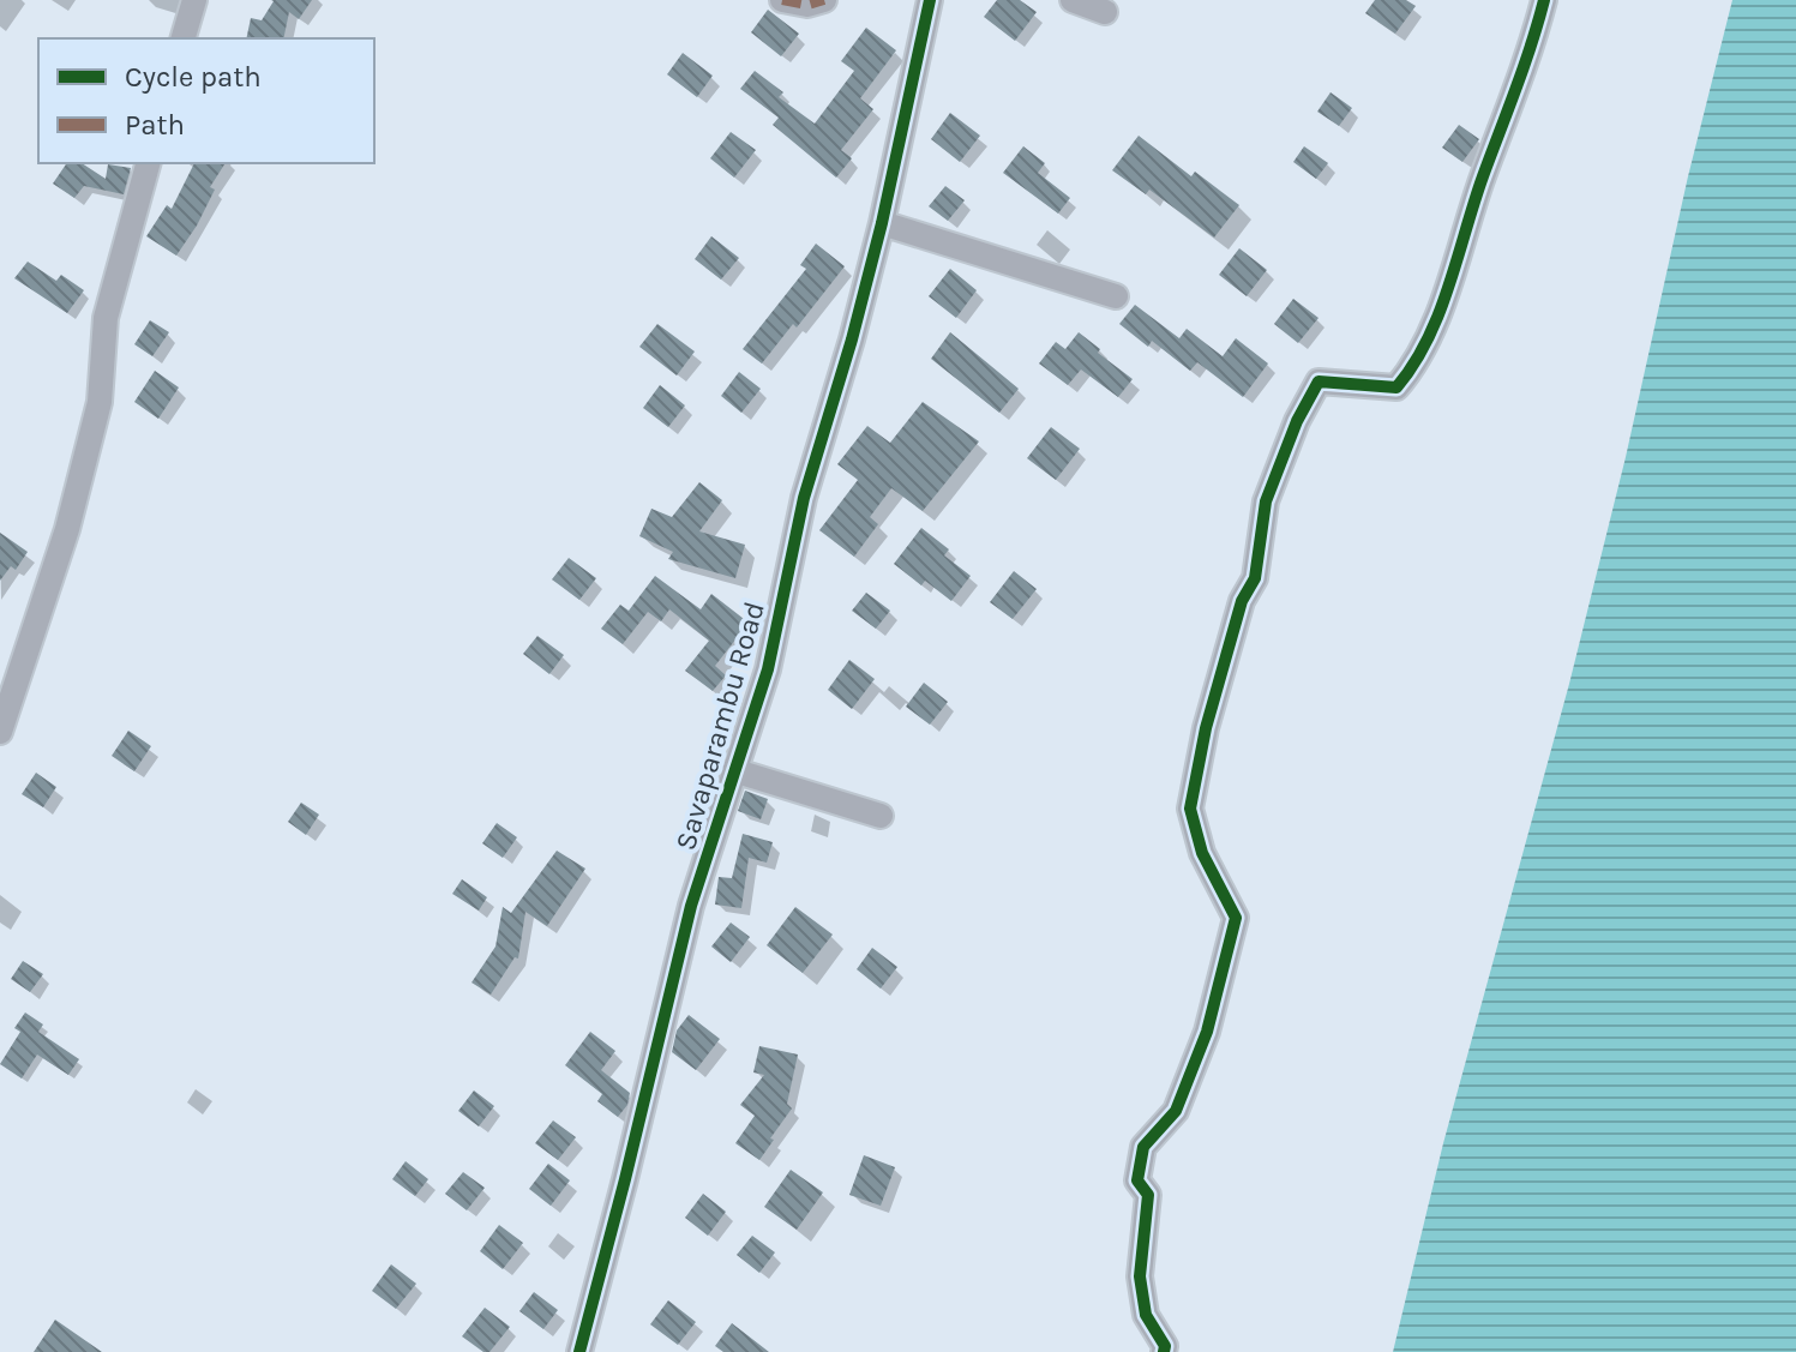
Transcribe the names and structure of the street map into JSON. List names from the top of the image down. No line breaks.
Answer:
{"streets":{"street":["Savaparambu Road"]},"legend":["Cycle path","Path"]}
